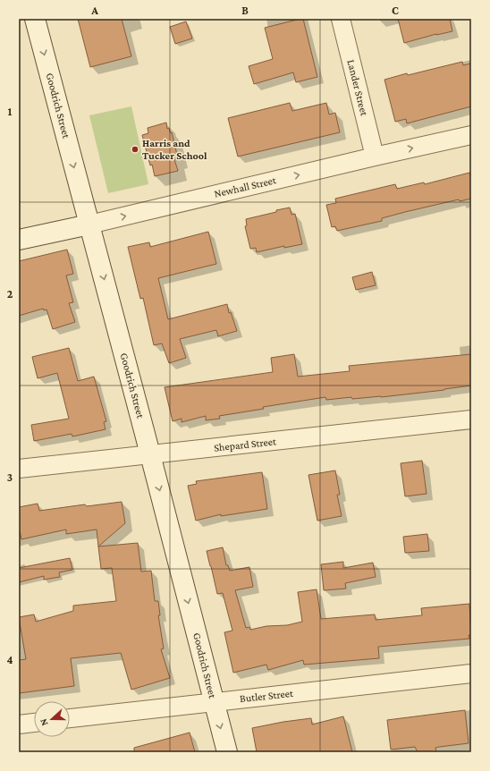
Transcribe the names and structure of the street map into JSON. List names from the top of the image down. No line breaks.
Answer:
{"streets":{"main road":["Goodrich Street","Newhall Street"],"street":["Lander Street","Shepard Street","Butler Street"]},"crossings":[["Lander Street","Newhall Street"],["Goodrich Street","Newhall Street"],["Goodrich Street","Shepard Street"],["Goodrich Street","Butler Street"]],"one_way":["Goodrich Street","Newhall Street"],"places":["Harris and Tucker School"],"north":"left","grid":{"columns":["A","B","C"],"rows":["1","2","3","4"]}}
